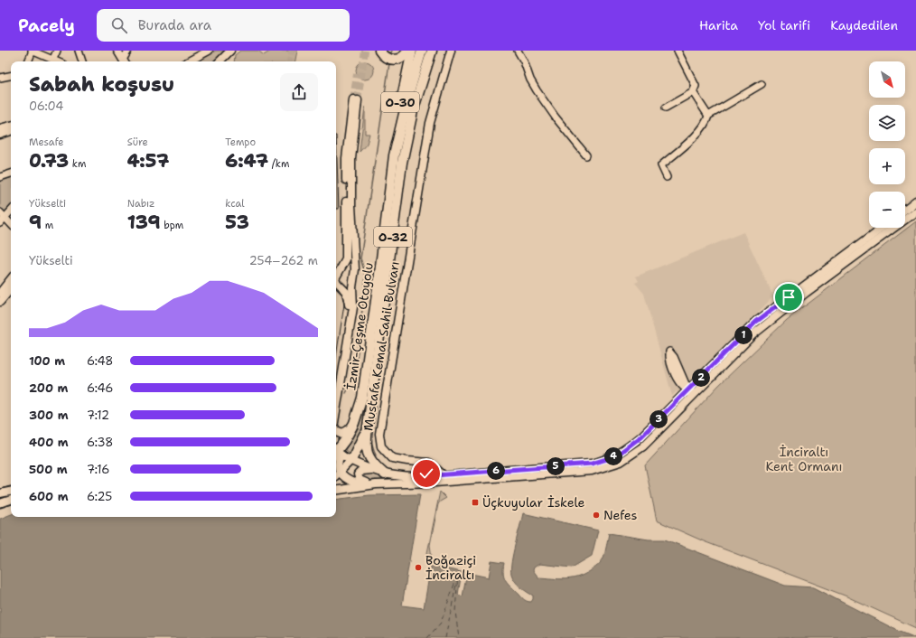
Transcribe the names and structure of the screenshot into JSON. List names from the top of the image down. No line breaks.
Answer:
{"streets":{"highway":["O-30","O-32","İzmir-Çeşme Otoyolu","Mustafa Kemal Sahil Bulvarı"]},"crossings":[["O-30","İzmir-Çeşme Otoyolu"],["İzmir-Çeşme Otoyolu","Mustafa Kemal Sahil Bulvarı"]],"parks":["İnciraltı Kent Ormanı"],"places":{"transit":["Üçkuyular İskele"],"other":["Nefes","Boğaziçi İnciraltı"]},"north":"bottom right","page":{"header":"Pacely","search":"Burada ara","nav":["Harita","Yol tarifi","Kaydedilen"],"map_buttons":["+","−"],"heading":["Sabah koşusu","06:04"],"stats":[["Mesafe","0.73 km"],["Süre","4:57"],["Tempo","6:47 /km"],["Yükselti","9 m"],["Nabız","139 bpm"],["kcal","53"]],"chart":["Yükselti","254–262 m"],"pins":["1","2","3","4","5","6"],"list":[{"name":"100 m","note":"6:48"},{"name":"200 m","note":"6:46"},{"name":"300 m","note":"7:12"},{"name":"400 m","note":"6:38"},{"name":"500 m","note":"7:16"},{"name":"600 m","note":"6:25"}]}}
